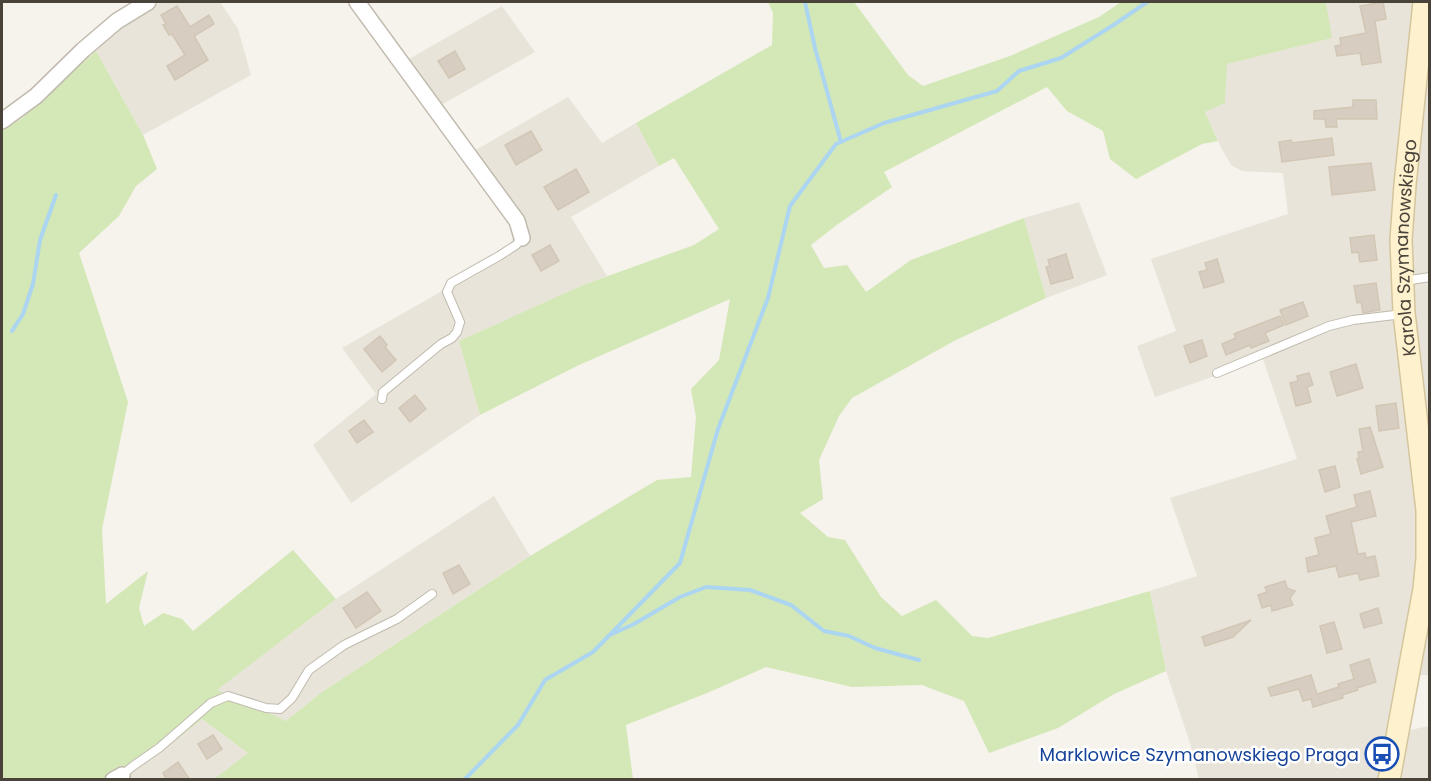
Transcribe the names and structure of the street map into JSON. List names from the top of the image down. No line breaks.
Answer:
{"streets":{"street":["Karola Szymanowskiego"]},"places":{"bus stop":["Marklowice Szymanowskiego Praga"]}}
